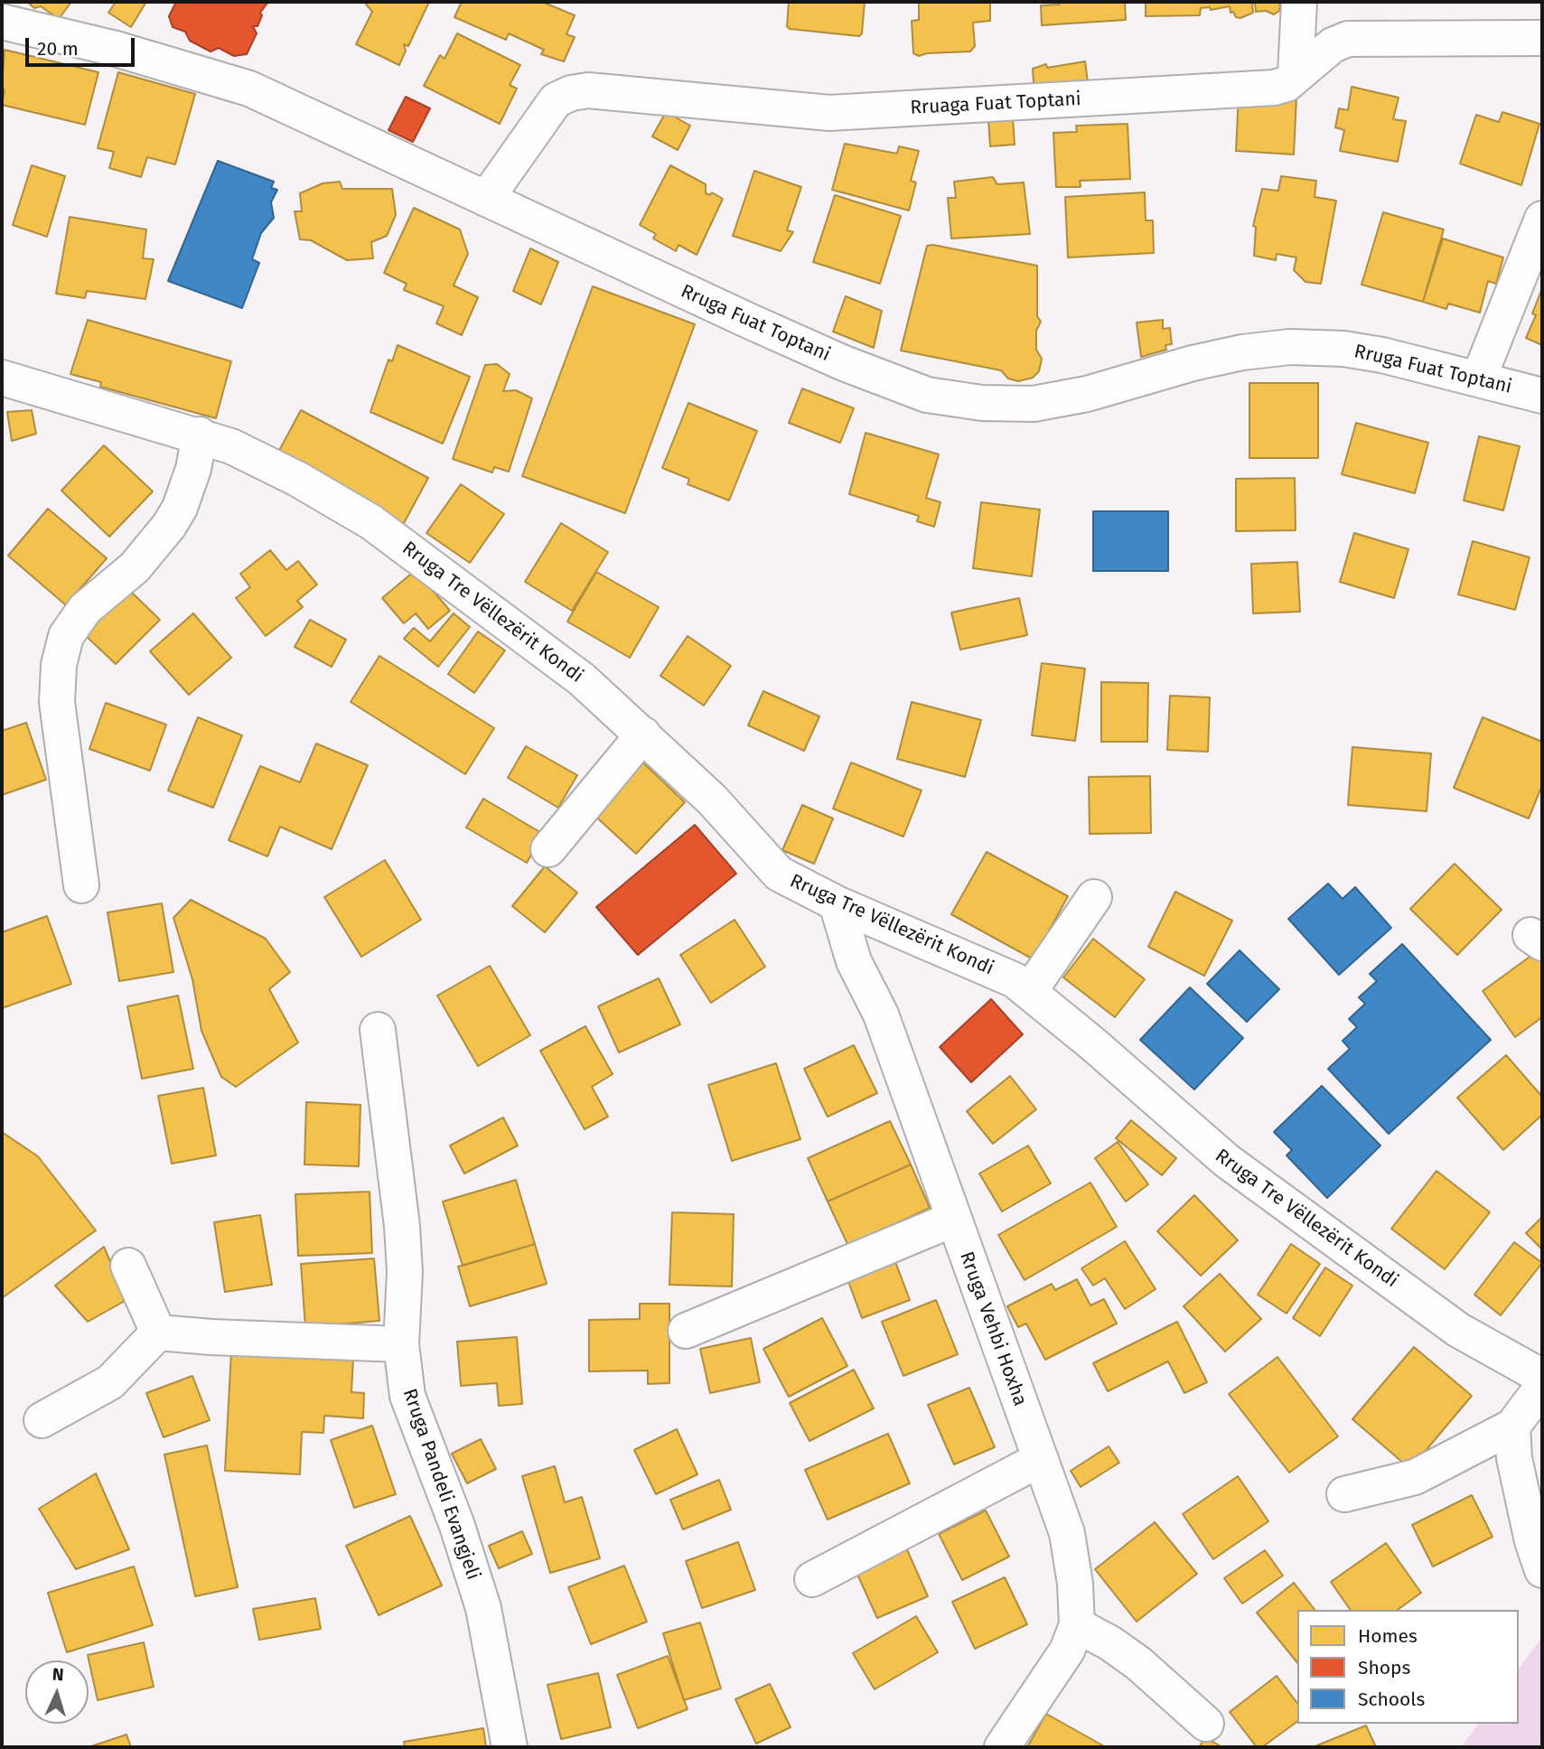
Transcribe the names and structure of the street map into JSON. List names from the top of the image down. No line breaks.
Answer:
{"streets":{"street":["Rruaga Fuat Toptani","Rruga Fuat Toptani","Rruga Tre Vëllezërit Kondi","Rruga Vehbi Hoxha","Rruga Pandeli Evangjeli"]},"crossings":[["Rruaga Fuat Toptani","Rruga Fuat Toptani"],["Rruga Tre Vëllezërit Kondi","Rruga Vehbi Hoxha"]],"legend":["Homes","Shops","Schools"],"scale_bar":"20 m","north":"top"}
